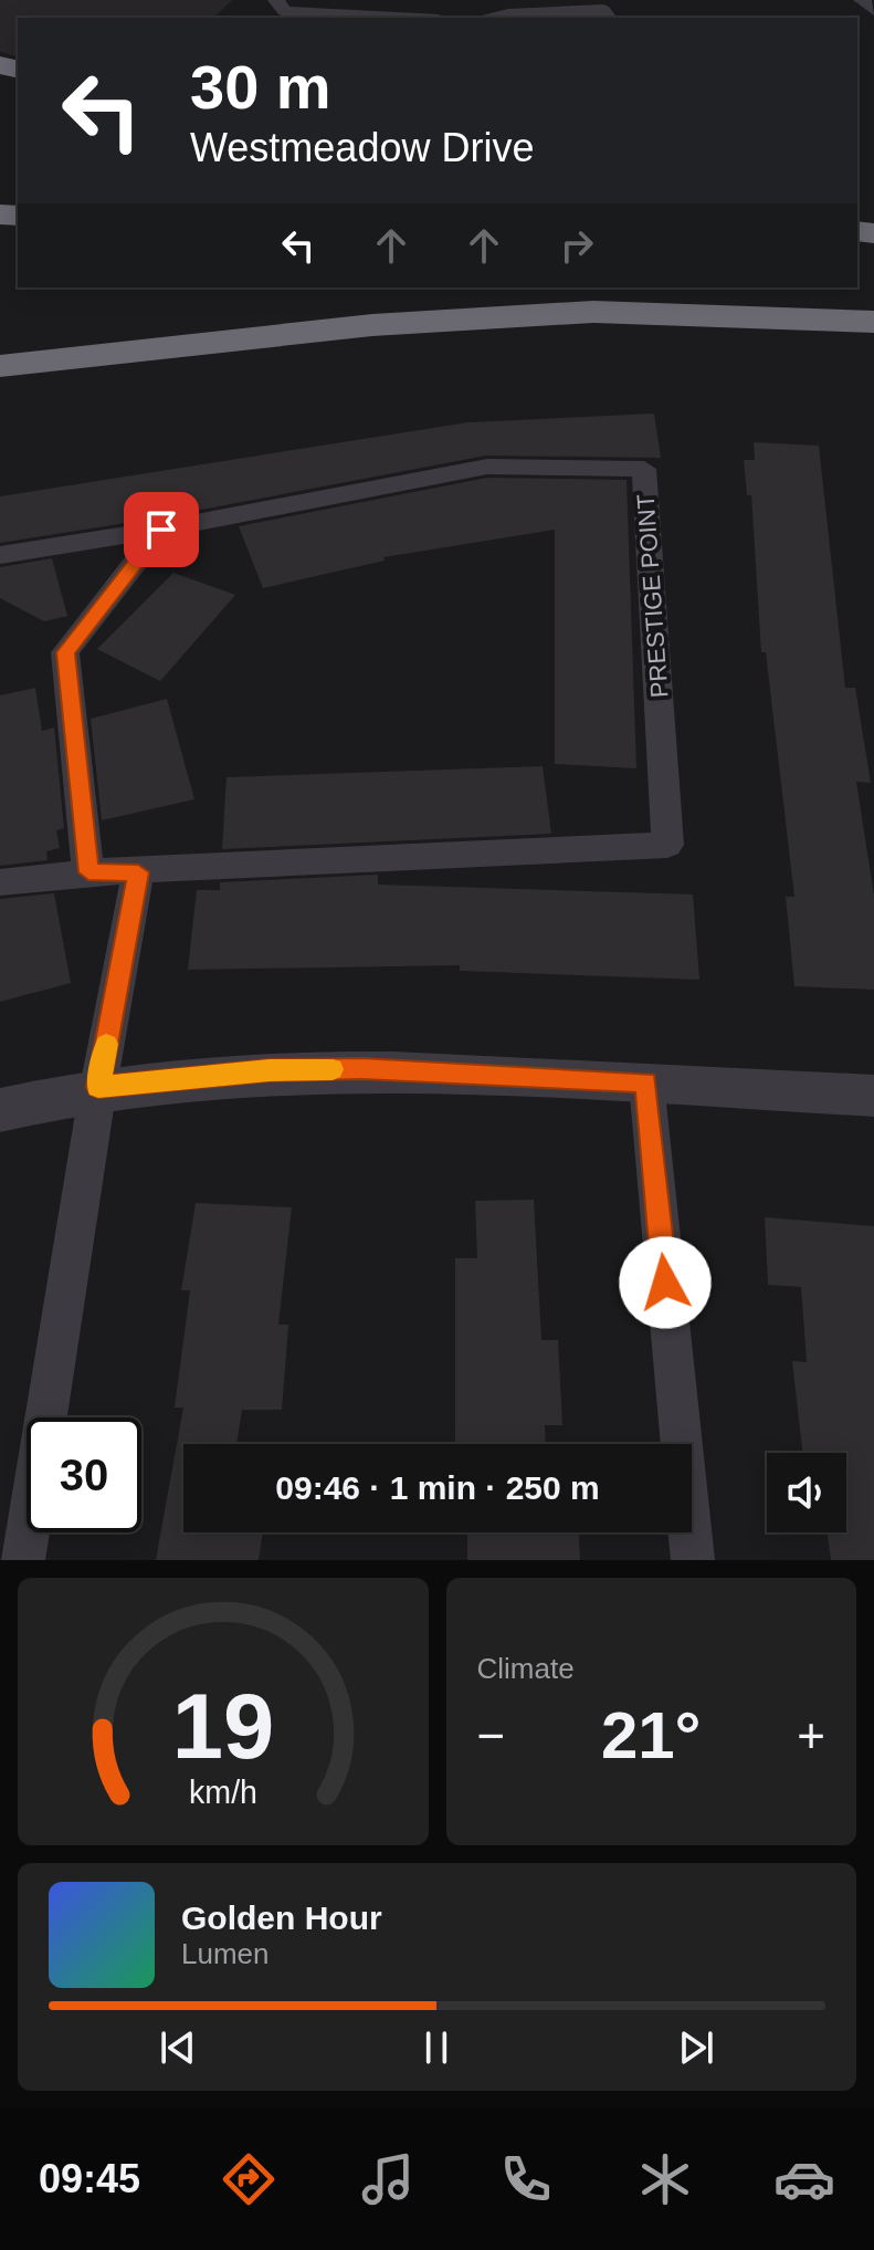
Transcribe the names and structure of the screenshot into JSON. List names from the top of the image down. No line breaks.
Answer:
{"streets":{"street":["PRESTIGE POINT"]},"page":{"turn":["30 m","Westmeadow Drive"],"limit":"30","trip":"09:46 · 1 min · 250 m","tile":"Climate","heat":["−","21°","+"],"song":["Golden Hour","Lumen"],"tabs":"09:45","gauge":["19","km/h"]}}
